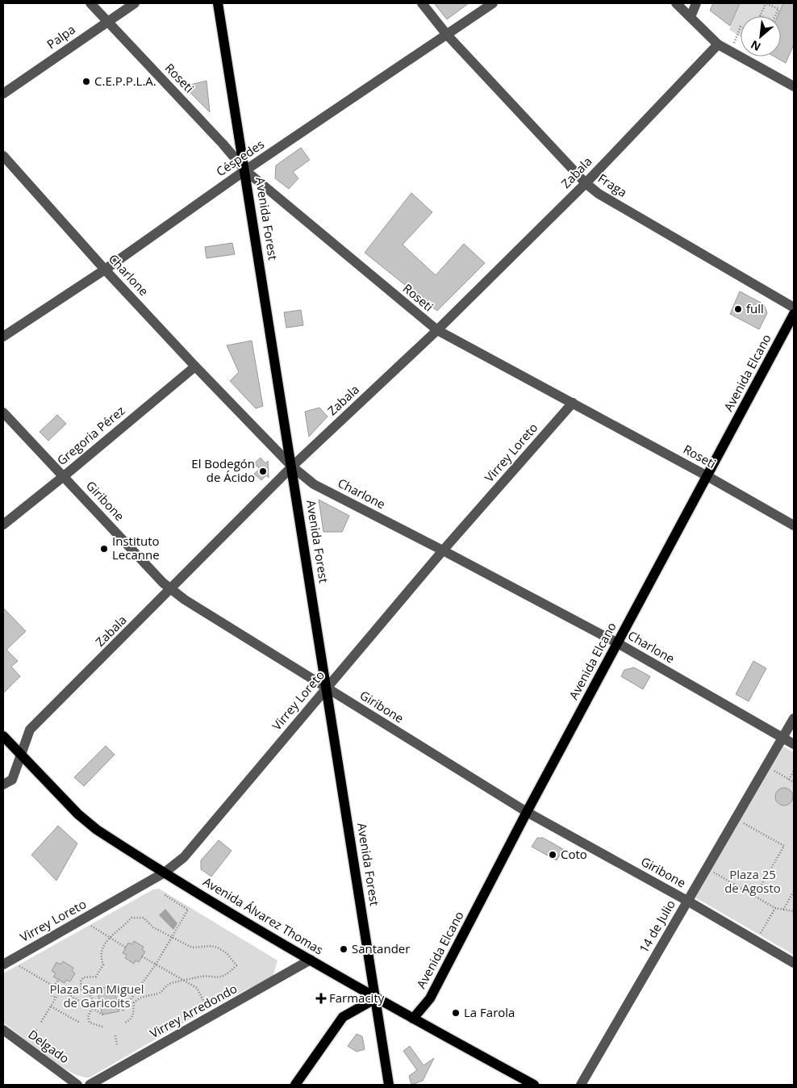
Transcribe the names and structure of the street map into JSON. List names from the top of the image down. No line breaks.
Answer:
{"streets":{"main road":["Avenida Forest","Avenida Elcano","Avenida Álvarez Thomas"],"street":["Palpa","Roseti","Céspedes","Zabala","Fraga","Charlone","Gregoria Pérez","Virrey Loreto","Giribone","14 de Julio","Virrey Arredondo","Delgado"]},"crossings":[["Palpa","Roseti"],["Roseti","Céspedes"],["Roseti","Zabala"],["Roseti","Avenida Forest"],["Roseti","Avenida Elcano"],["Roseti","Virrey Loreto"],["Céspedes","Fraga"],["Céspedes","Avenida Forest"],["Céspedes","Charlone"],["Zabala","Fraga"],["Zabala","Avenida Forest"],["Zabala","Charlone"],["Zabala","Giribone"],["Zabala","Avenida Álvarez Thomas"],["Avenida Forest","Charlone"],["Avenida Forest","Virrey Loreto"],["Avenida Forest","Giribone"],["Avenida Forest","Avenida Álvarez Thomas"],["Charlone","Avenida Elcano"],["Charlone","Gregoria Pérez"],["Charlone","Virrey Loreto"],["Charlone","14 de Julio"],["Avenida Elcano","Giribone"],["Avenida Elcano","Avenida Álvarez Thomas"],["Gregoria Pérez","Giribone"],["Virrey Loreto","Giribone"],["Virrey Loreto","Avenida Álvarez Thomas"],["Giribone","14 de Julio"],["Avenida Álvarez Thomas","Virrey Arredondo"]],"parks":["Plaza 25 de Agosto","Plaza San Miguel de Garicoits"],"places":{"other":["C.E.P.P.L.A.","full","El Bodegón de Ácido","Instituto Lecanne","Coto","Santander","La Farola"],"health":["Farmacity"]},"north":"bottom left"}
